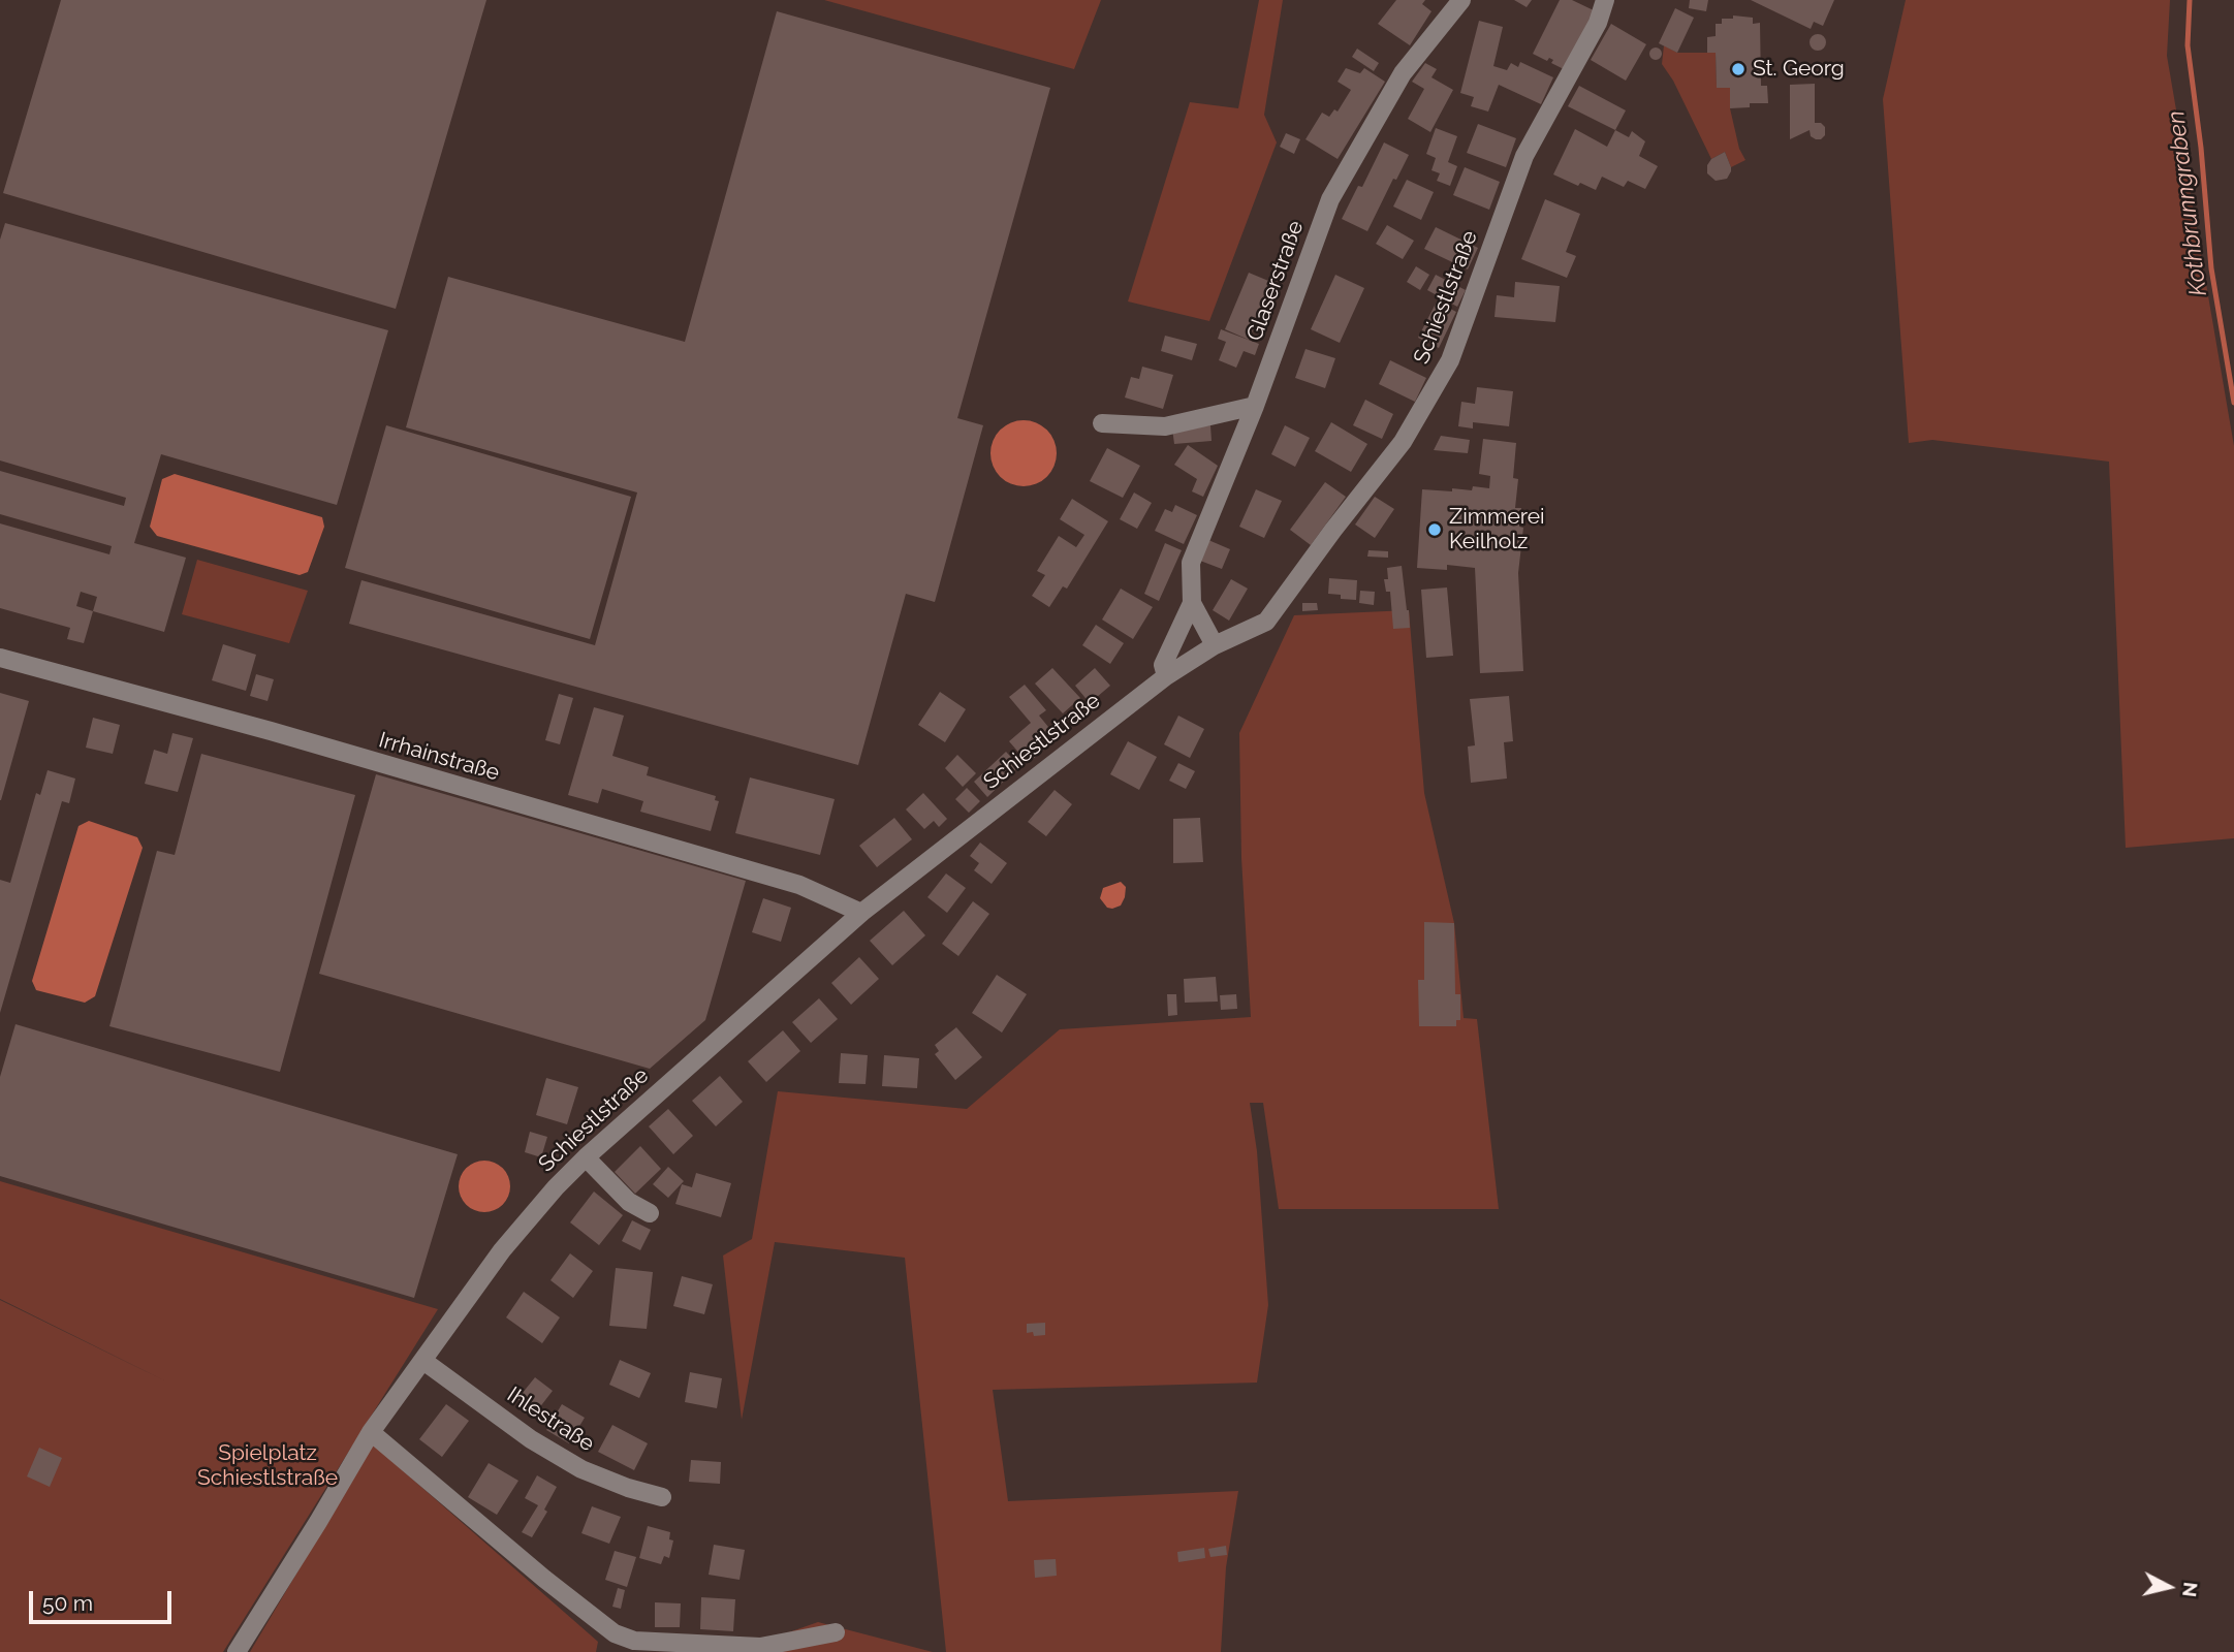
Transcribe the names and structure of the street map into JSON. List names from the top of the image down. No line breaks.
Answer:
{"streets":{"street":["Glaserstraße","Schiestlstraße","Irrhainstraße","Ihlestraße"]},"crossings":[["Glaserstraße","Schiestlstraße"],["Schiestlstraße","Irrhainstraße"],["Schiestlstraße","Ihlestraße"]],"water":["Kothbrunngraben"],"parks":["Spielplatz Schiestlstraße"],"places":["St. Georg","Zimmerei Keilholz"],"scale_bar":"50 m","north":"right"}
